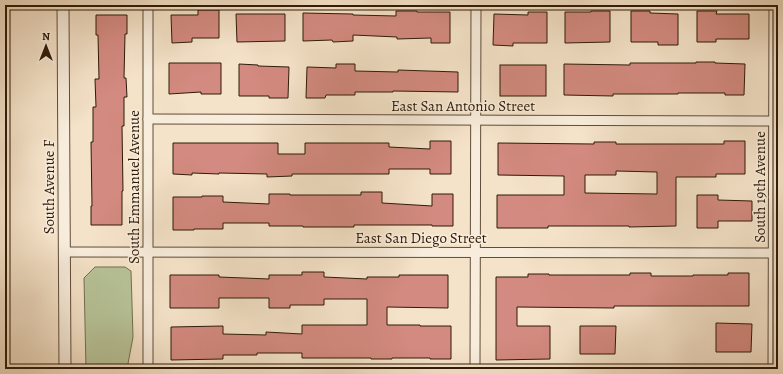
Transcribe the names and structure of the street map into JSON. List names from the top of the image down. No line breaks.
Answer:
{"streets":{"street":["East San Antonio Street","South Avenue F","South Emmanuel Avenue","South 19th Avenue","East San Diego Street"]},"crossings":[["East San Antonio Street","South Emmanuel Avenue"],["East San Antonio Street","South 19th Avenue"],["South Avenue F","East San Diego Street"],["South Emmanuel Avenue","East San Diego Street"],["South 19th Avenue","East San Diego Street"]],"north":"top"}
